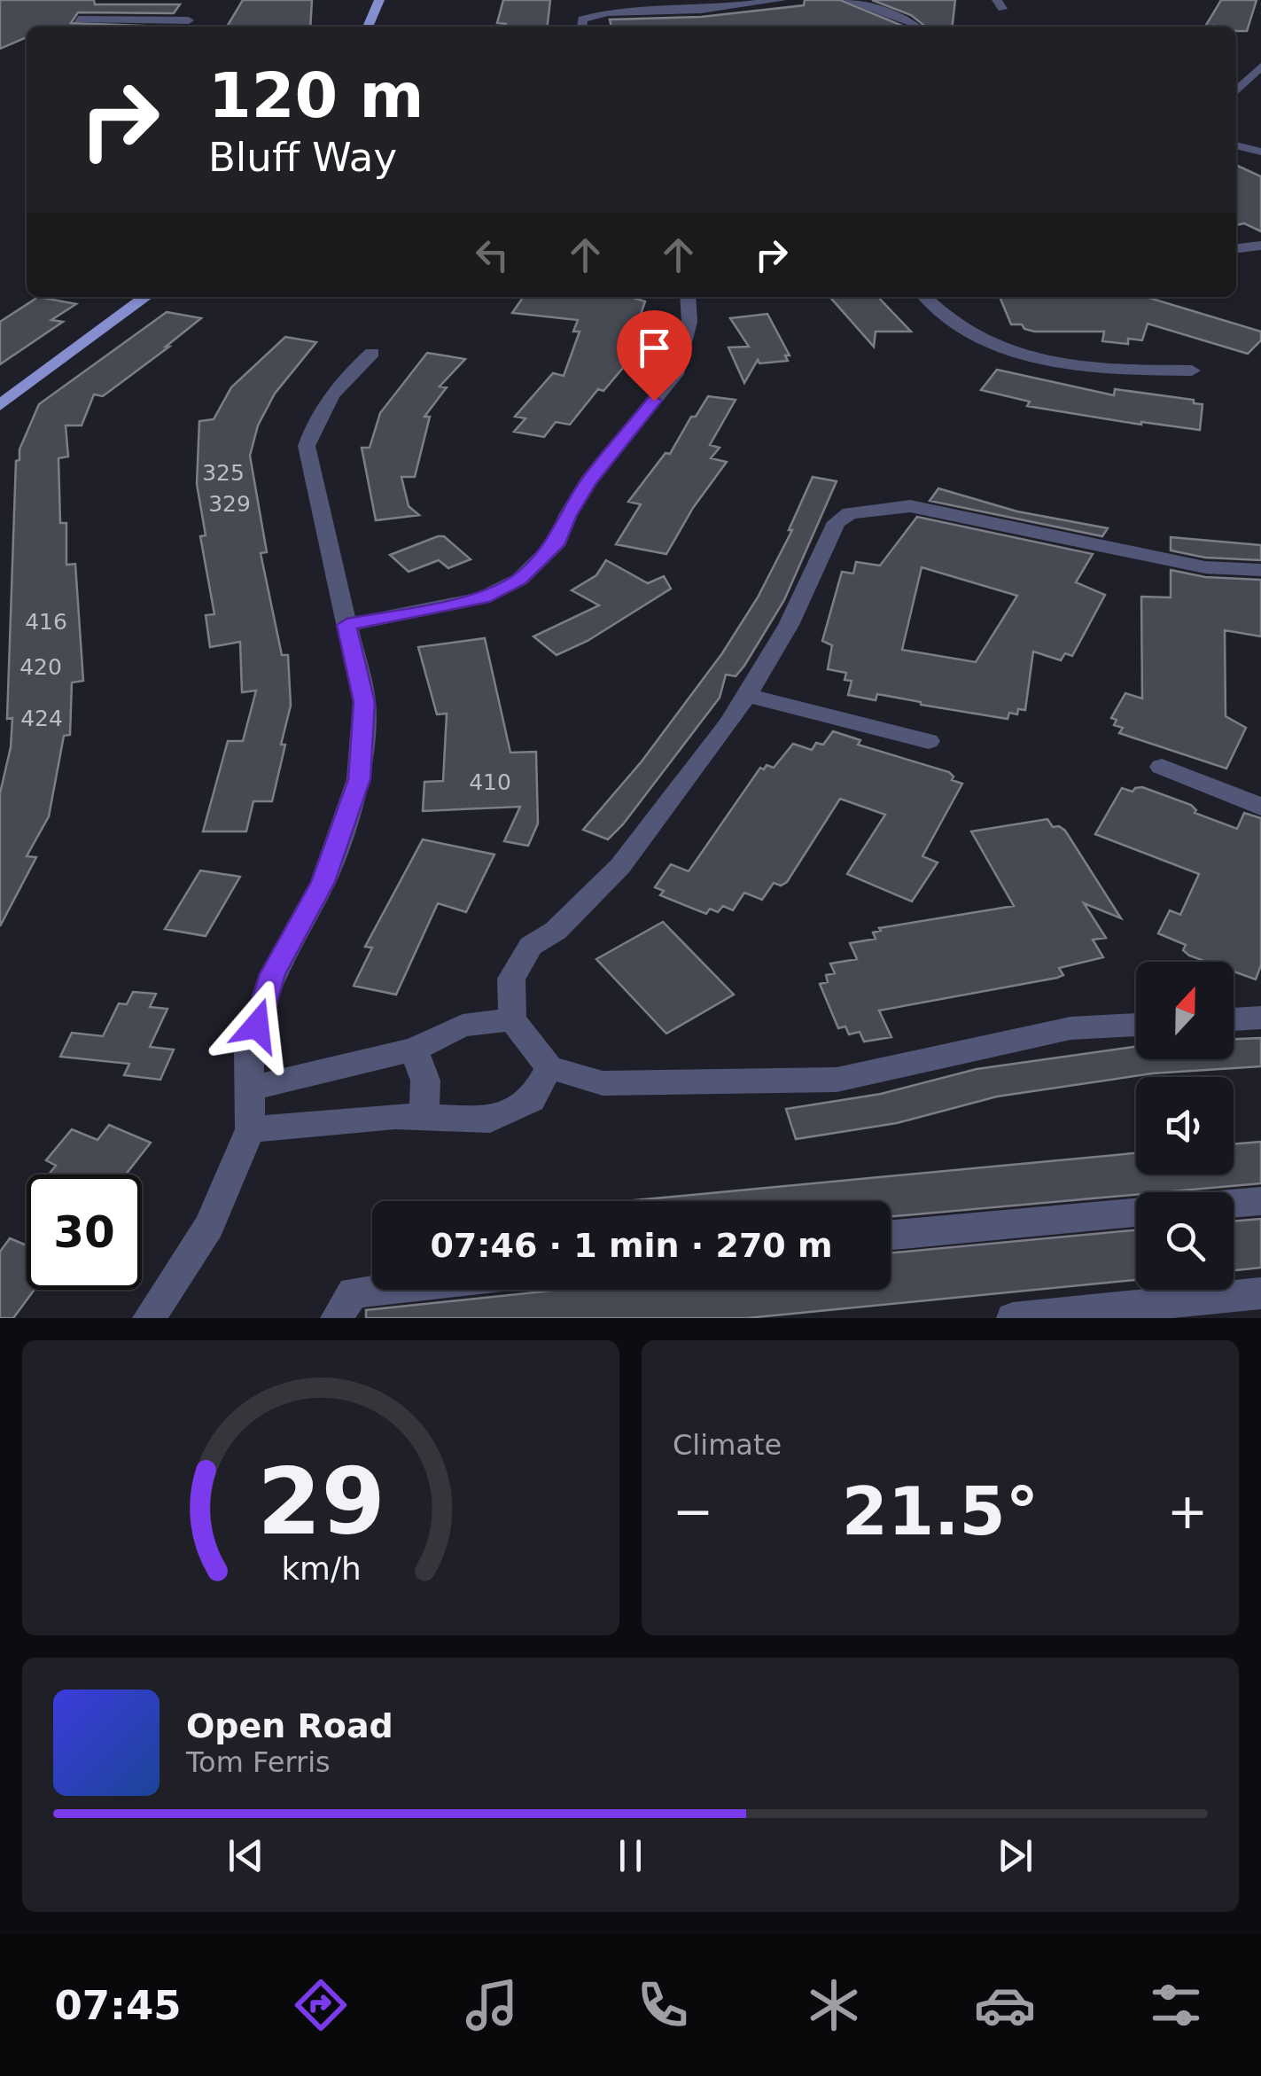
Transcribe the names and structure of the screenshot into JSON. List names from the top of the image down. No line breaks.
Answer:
{"house_numbers":["325","329","416","420","424","410"],"north":"top","page":{"turn":["120 m","Bluff Way"],"limit":"30","trip":"07:46 · 1 min · 270 m","tile":"Climate","heat":["−","21.5°","+"],"song":["Open Road","Tom Ferris"],"tabs":"07:45","gauge":["29","km/h"]}}
